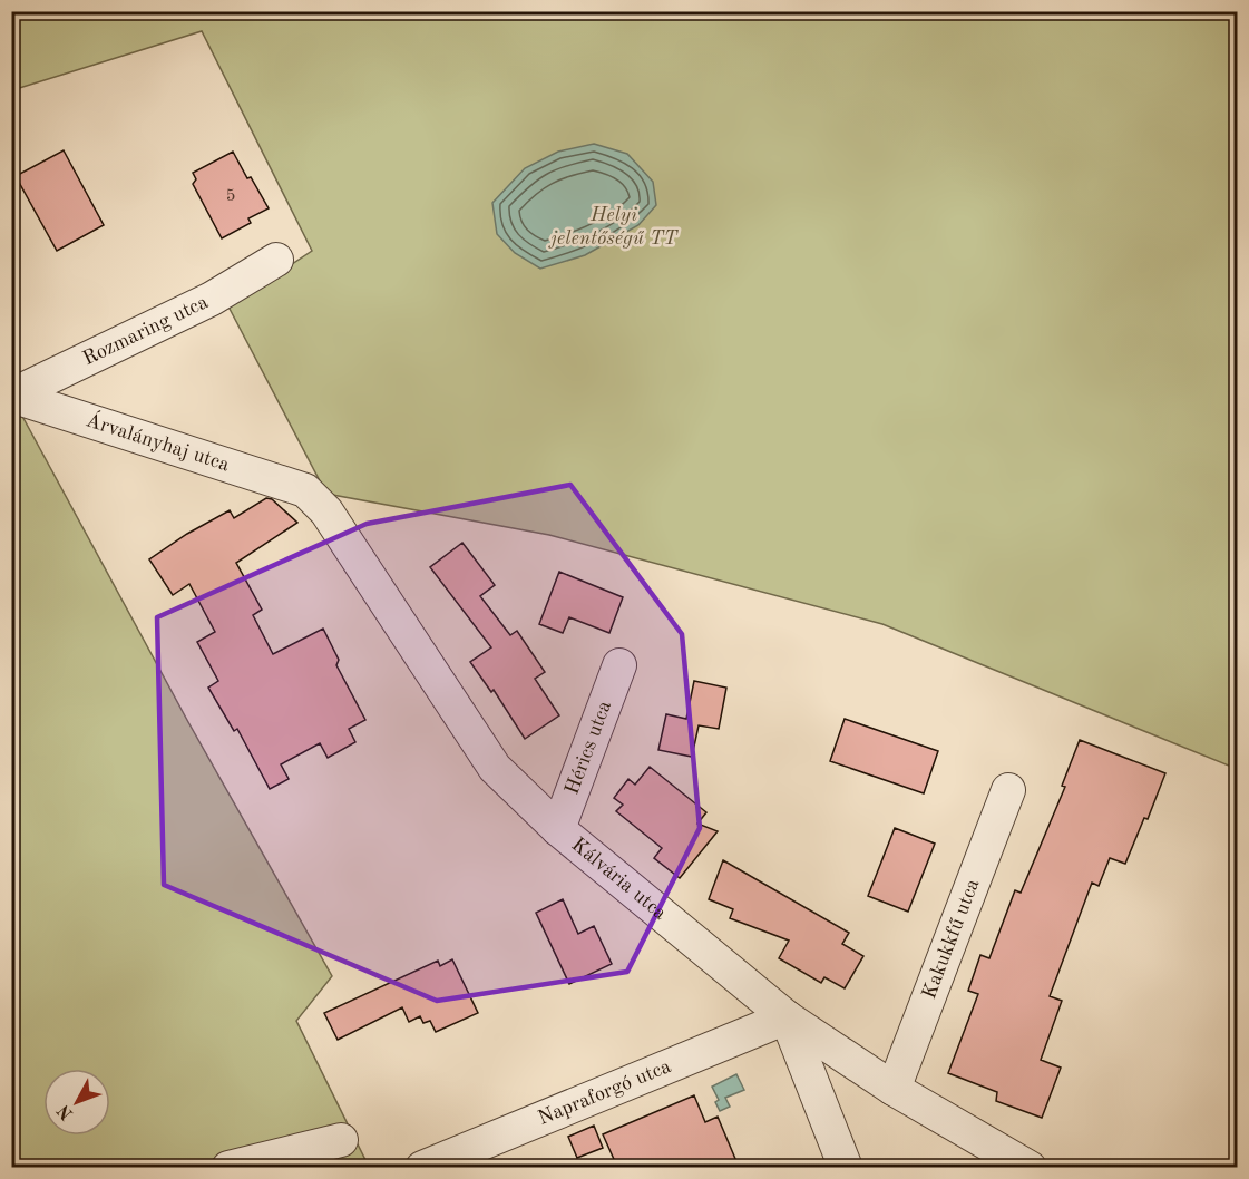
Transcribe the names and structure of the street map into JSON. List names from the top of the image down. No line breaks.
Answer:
{"streets":{"street":["Rozmaring utca","Árvalányhaj utca","Hérics utca","Kálvária utca","Kakukkfű utca","Napraforgó utca"]},"crossings":[["Rozmaring utca","Árvalányhaj utca"],["Árvalányhaj utca","Kálvária utca"],["Hérics utca","Kálvária utca"],["Kálvária utca","Kakukkfű utca"],["Kálvária utca","Napraforgó utca"]],"parks":["Helyi jelentőségű TT"],"house_numbers":["5"],"north":"bottom left"}
